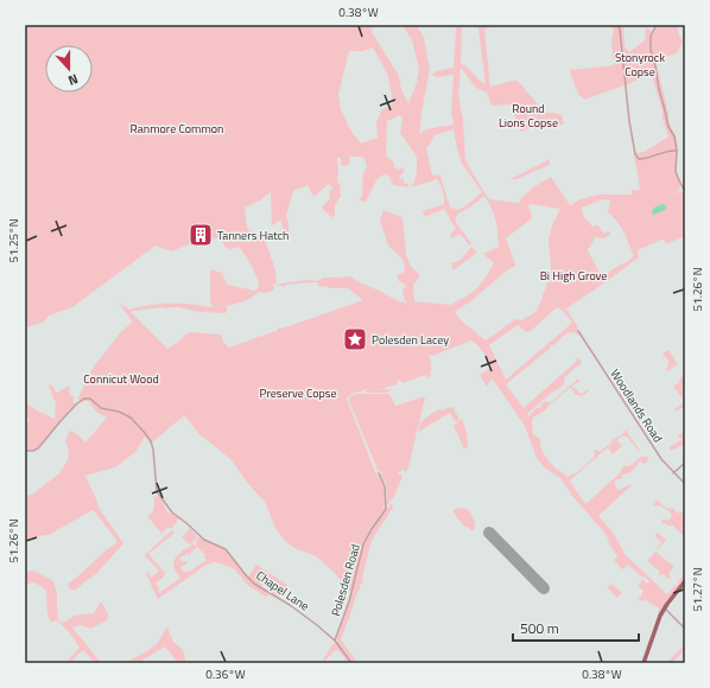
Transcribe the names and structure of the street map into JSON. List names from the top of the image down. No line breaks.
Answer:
{"streets":{"street":["Woodlands Road","Polesden Road","Chapel Lane"]},"crossings":[["Polesden Road","Chapel Lane"]],"parks":["Stonyrock Copse","Round Lions Copse","Ranmore Common","Bi High Grove","Connicut Wood","Preserve Copse"],"places":{"building":["Tanners Hatch"],"place":["Polesden Lacey"]},"scale_bar":"500 m","north":"bottom","coordinates":["0.38°W","51.25°N","51.26°N","51.27°N","0.36°W"]}
